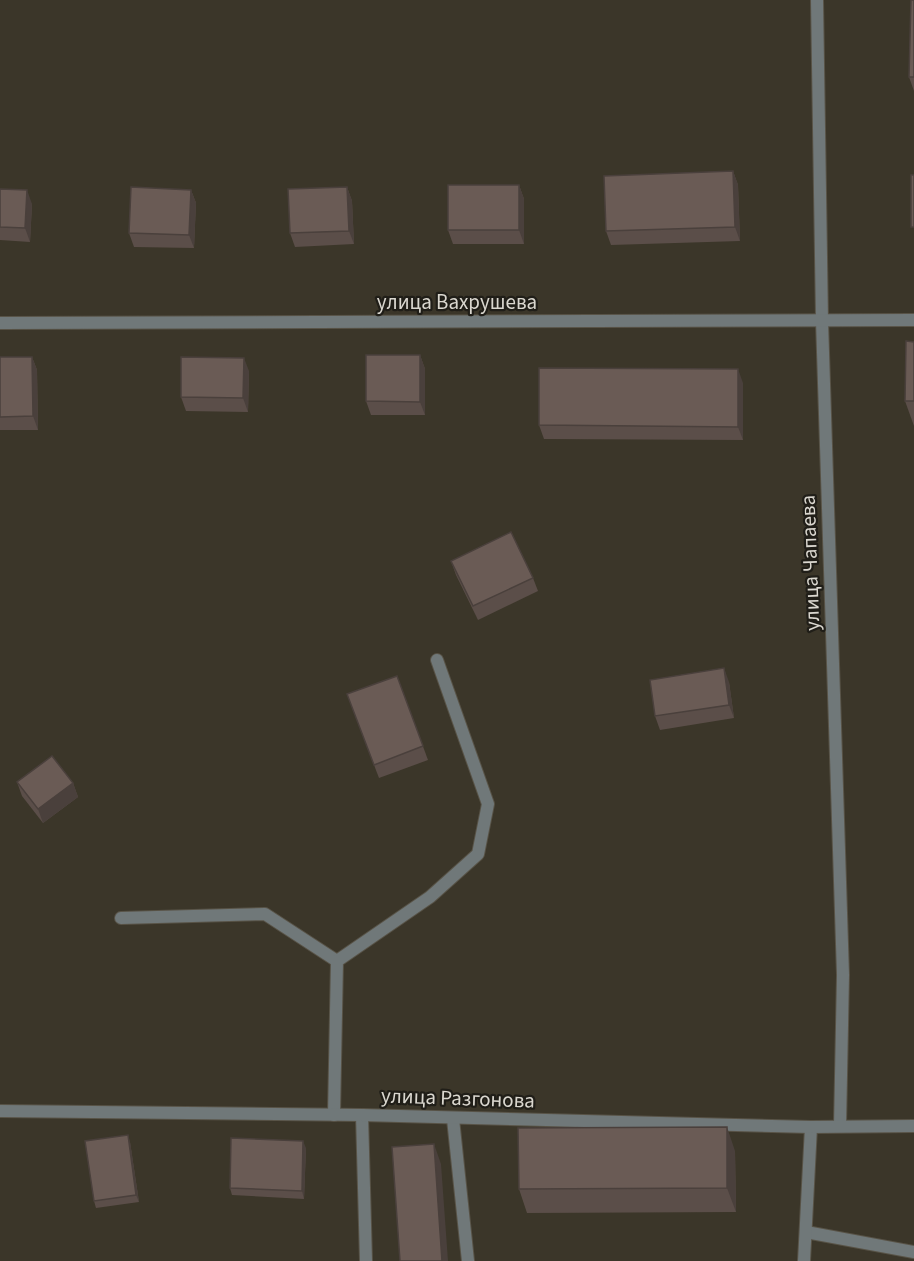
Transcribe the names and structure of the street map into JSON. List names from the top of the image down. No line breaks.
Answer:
{"streets":{"street":["улица Вахрушева","улица Чапаева","улица Разгонова"]},"crossings":[["улица Вахрушева","улица Чапаева"],["улица Чапаева","улица Разгонова"]]}
